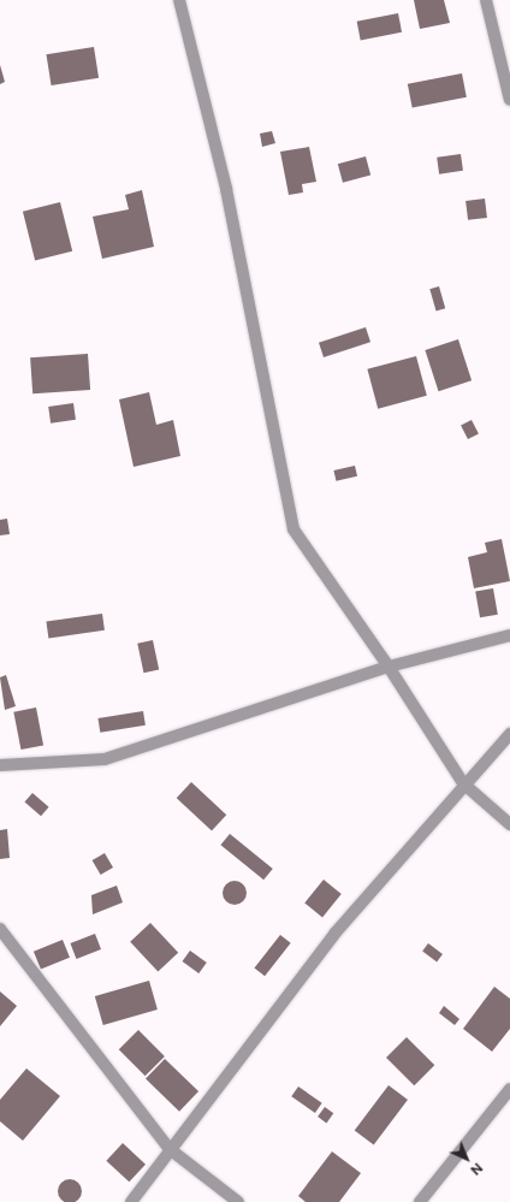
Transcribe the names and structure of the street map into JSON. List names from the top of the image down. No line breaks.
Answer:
{"north":"bottom right"}
